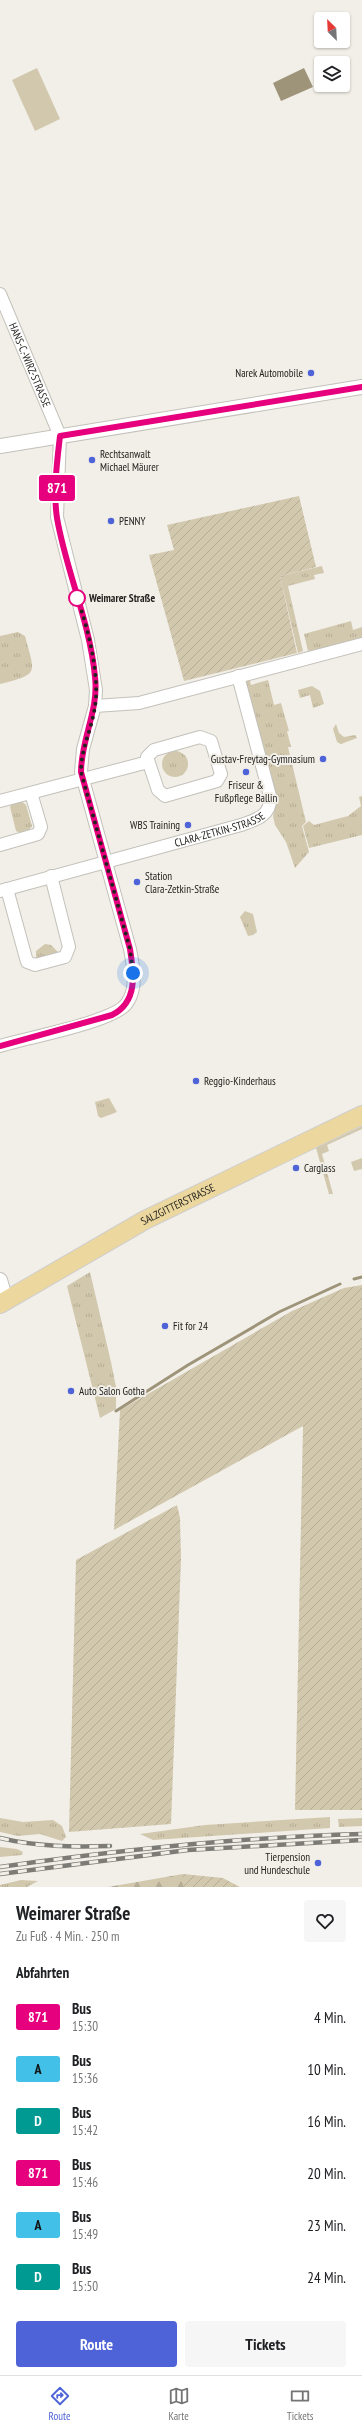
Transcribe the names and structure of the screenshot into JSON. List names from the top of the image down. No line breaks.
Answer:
{"streets":{"main road":["SALZGITTERSTRASSE"],"street":["HANS-C.-WIRZ-STRASSE","CLARA-ZETKIN-STRASSE"]},"places":["Narek Automobile","Rechtsanwalt Michael Mäurer","PENNY","Weimarer Straße","Gustav-Freytag-Gymnasium","Friseur & Fußpflege Ballin","WBS Training","Station Clara-Zetkin-Straße","Reggio-Kinderhaus","Carglass","Fit for 24","Auto Salon Gotha","Tierpension und Hundeschule"],"lines":["bus line 871"],"north":"top left","page":{"on_map":"871","heading":[["Weimarer Straße","Zu Fuß · 4 Min. · 250 m"],"Abfahrten"],"list":[{"mark":"871","name":"Bus","note":"15:30","value":"4 Min."},{"mark":"A","name":"Bus","note":"15:36","value":"10 Min."},{"mark":"D","name":"Bus","note":"15:42","value":"16 Min."},{"mark":"871","name":"Bus","note":"15:46","value":"20 Min."},{"mark":"A","name":"Bus","note":"15:49","value":"23 Min."},{"mark":"D","name":"Bus","note":"15:50","value":"24 Min."}],"buttons":["Route","Tickets"],"tabs":["Route","Karte","Tickets"]}}
